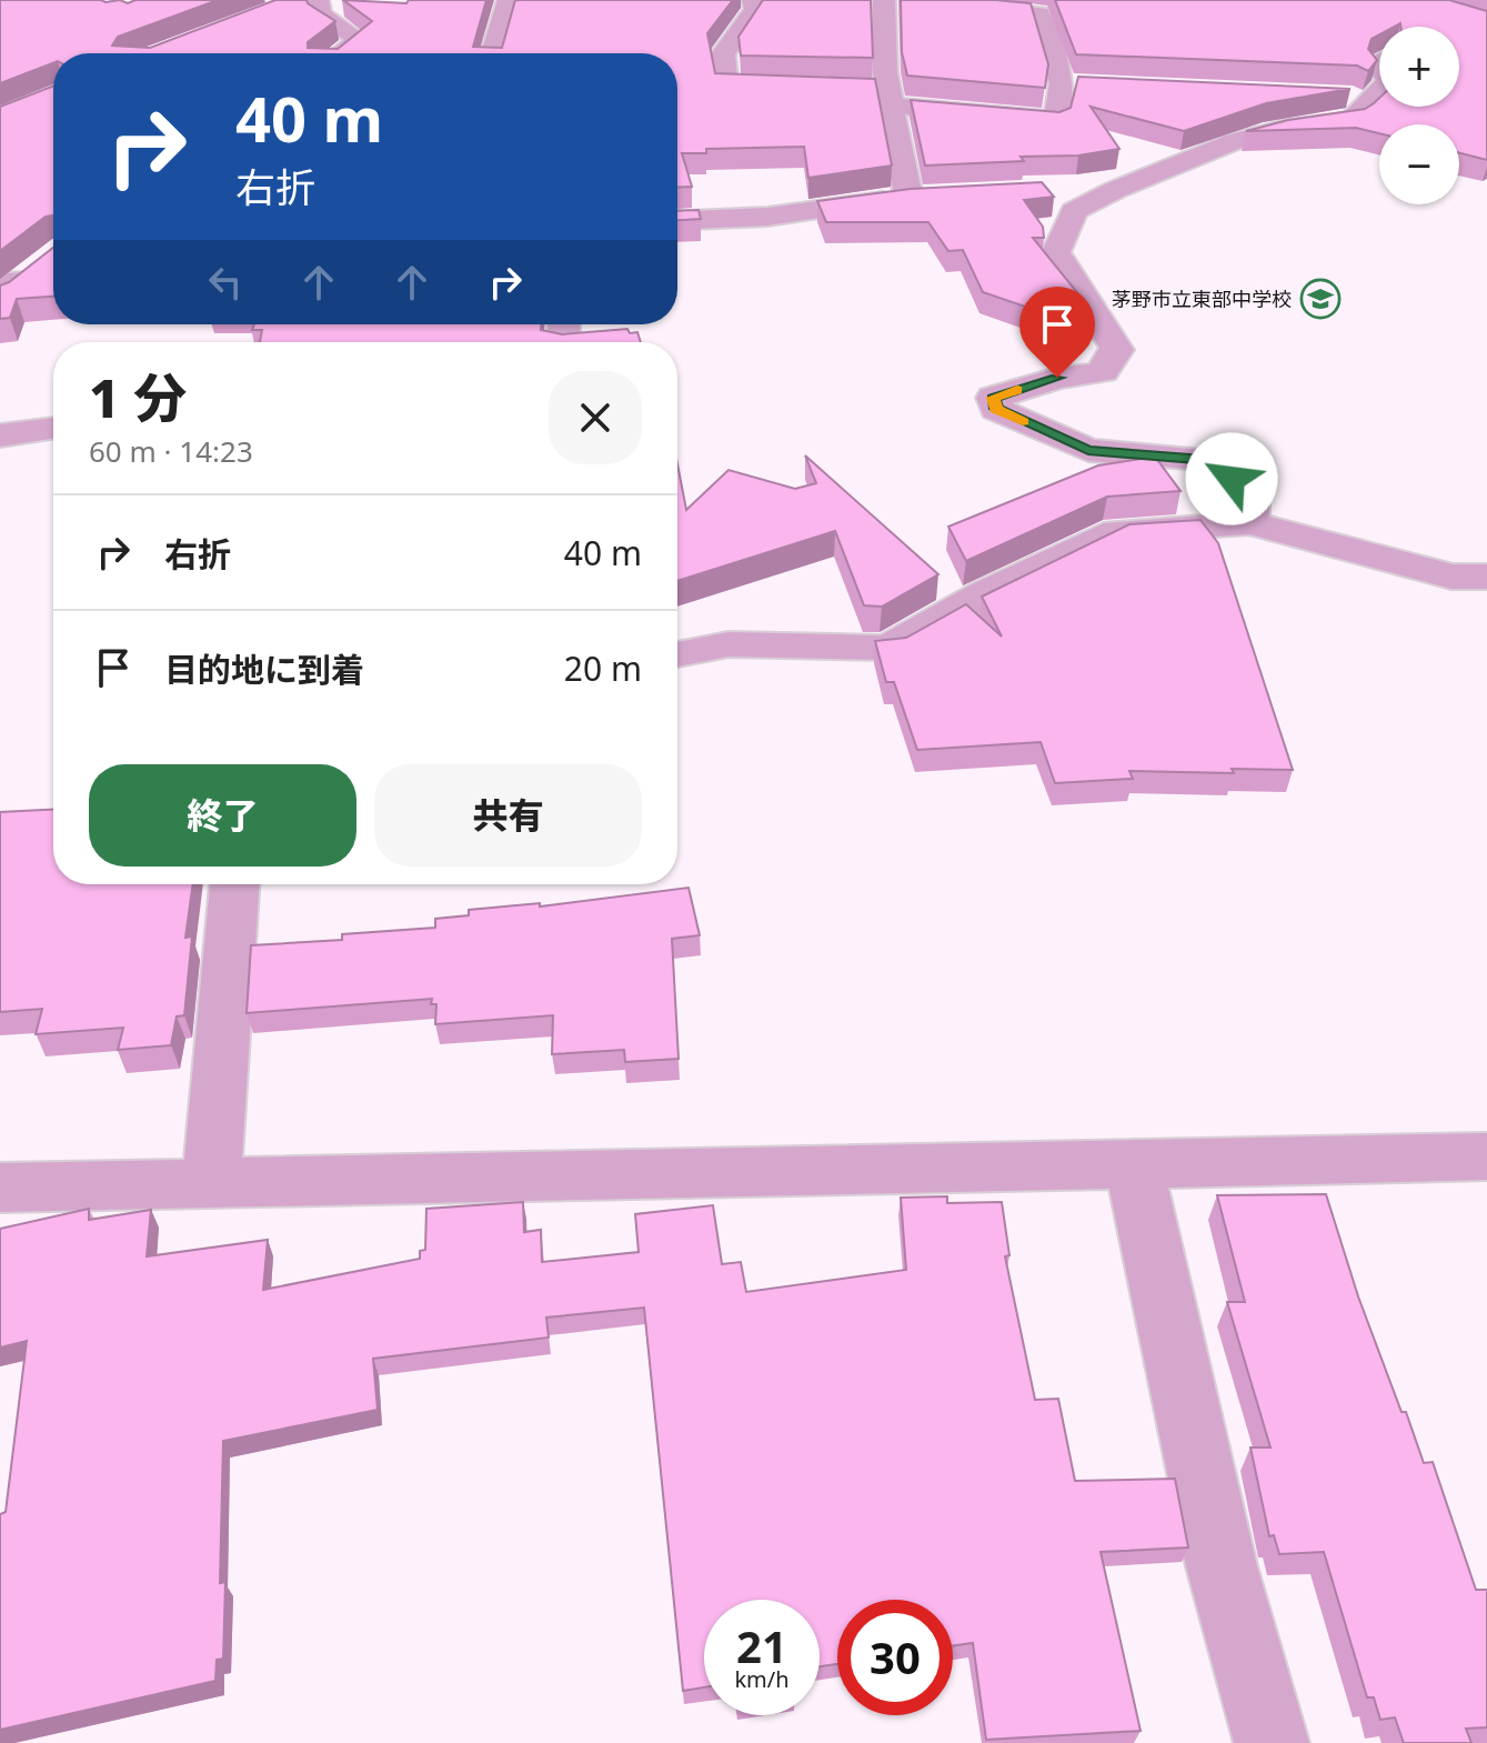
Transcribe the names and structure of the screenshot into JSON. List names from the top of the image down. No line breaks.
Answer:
{"places":{"school or university":["茅野市立東部中学校"]},"page":{"map_buttons":["+","−"],"turn":["40 m","右折"],"heading":["1 分","60 m · 14:23"],"list":[{"name":"右折","value":"40 m"},{"name":"目的地に到着","value":"20 m"}],"buttons":["終了","共有"],"speed":"21 km/h","limit":"30"}}
